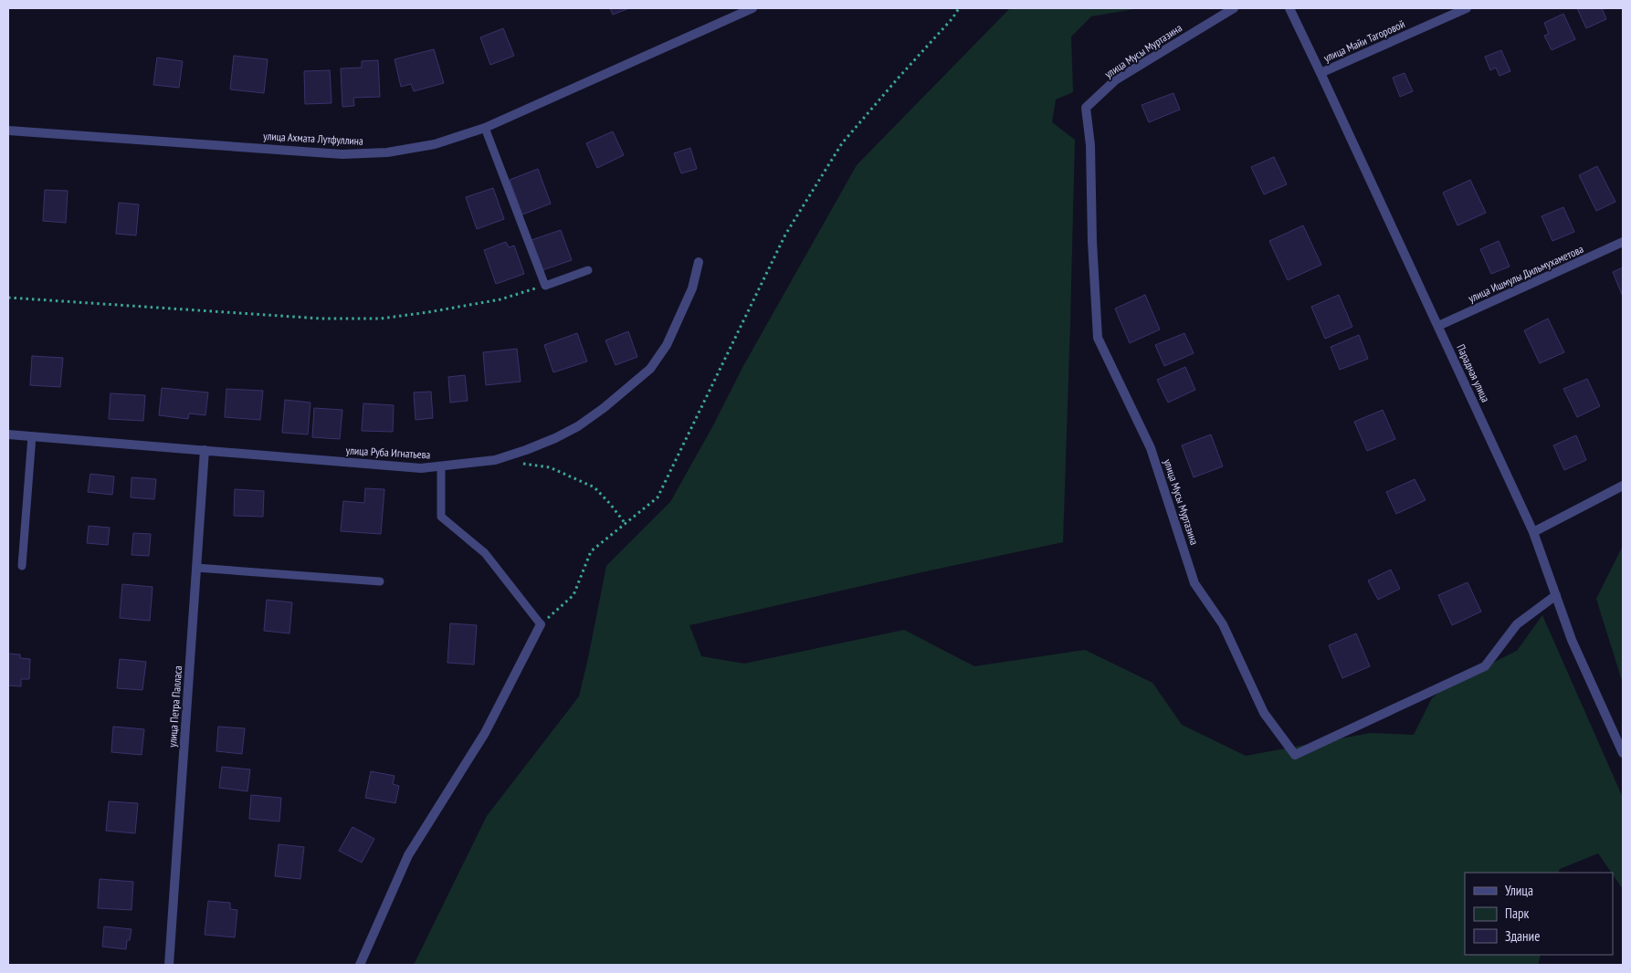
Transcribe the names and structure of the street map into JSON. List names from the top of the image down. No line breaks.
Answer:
{"streets":{"street":["улица Майи Тагоровой","улица Мусы Муртазина","улица Ахмата Лутфуллина","улица Ишмулы Дильмухаметова","Парадная улица","улица Руба Игнатьева","улица Петра Палласа"]},"crossings":[["улица Майи Тагоровой","Парадная улица"],["улица Мусы Муртазина","Парадная улица"],["улица Ишмулы Дильмухаметова","Парадная улица"],["улица Руба Игнатьева","улица Петра Палласа"]],"legend":["Улица","Парк","Здание"]}
